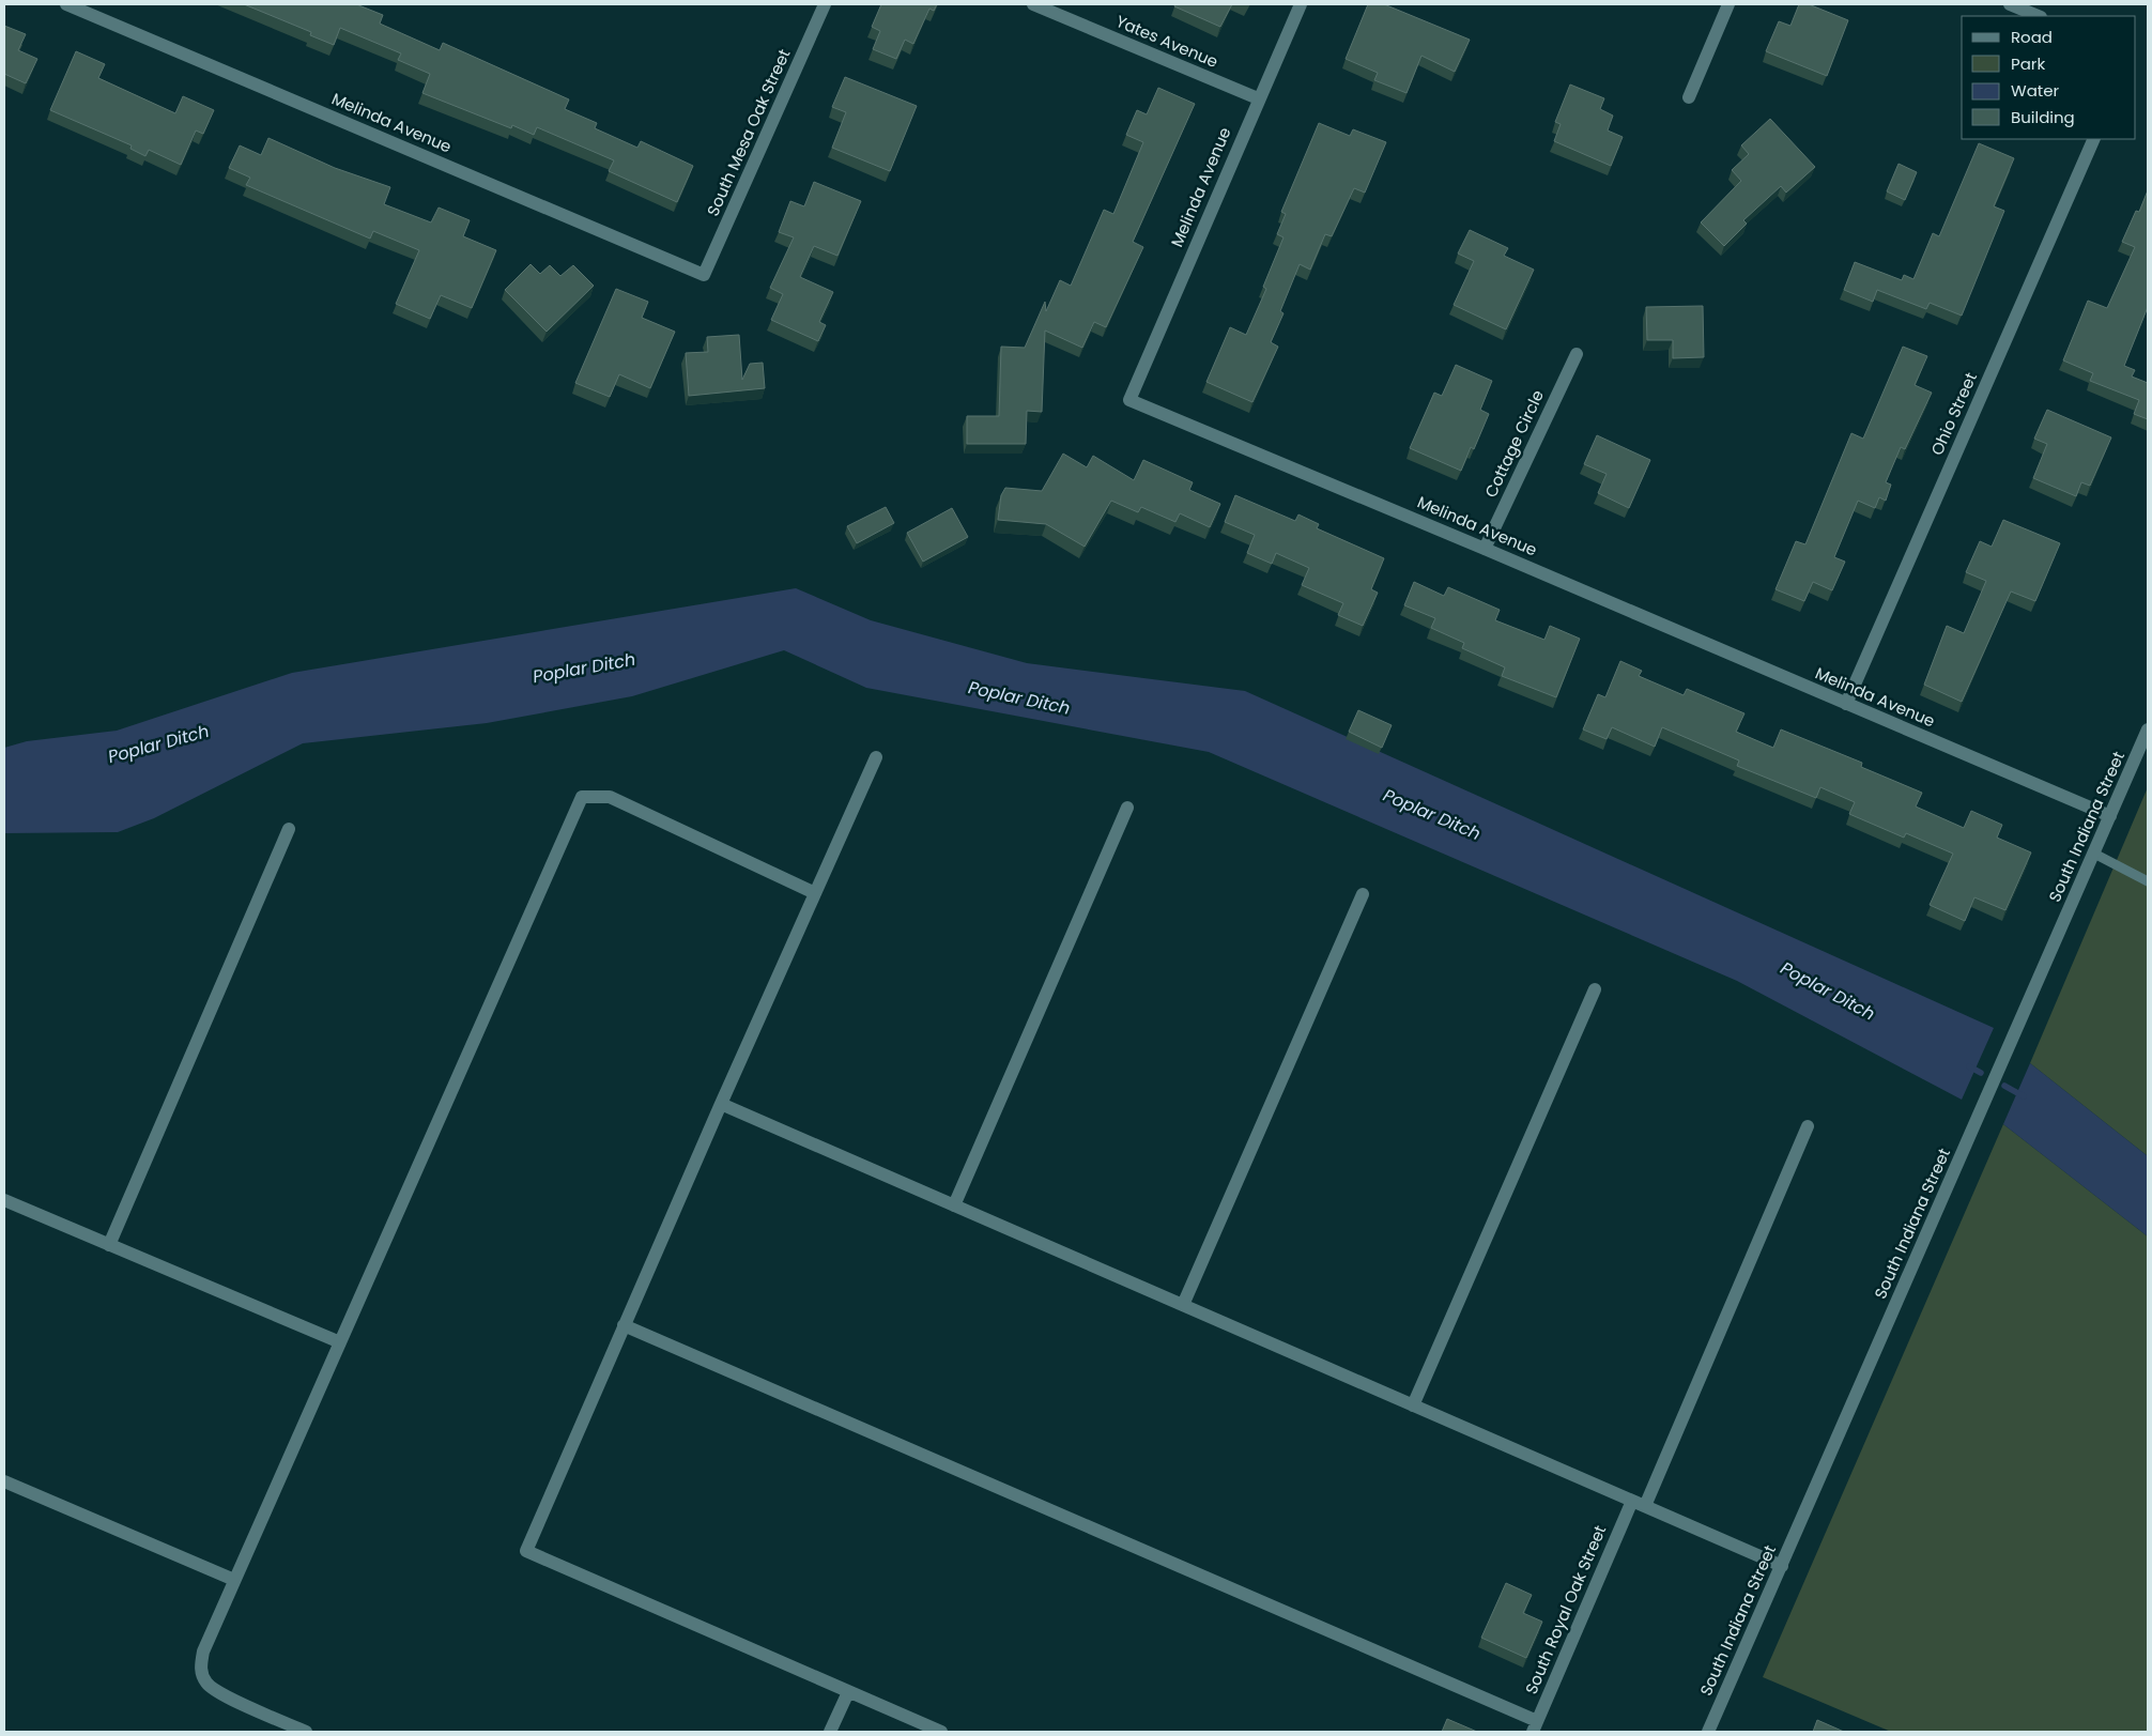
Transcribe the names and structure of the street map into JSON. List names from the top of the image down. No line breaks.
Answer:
{"streets":{"street":["Yates Avenue","Melinda Avenue","South Mesa Oak Street","Ohio Street","Cottage Circle","South Indiana Street","South Royal Oak Street"]},"crossings":[["Yates Avenue","Melinda Avenue"],["Melinda Avenue","South Mesa Oak Street"],["Melinda Avenue","Ohio Street"],["Melinda Avenue","Cottage Circle"],["Melinda Avenue","South Indiana Street"]],"water":["Poplar Ditch"],"legend":["Road","Park","Water","Building"]}
